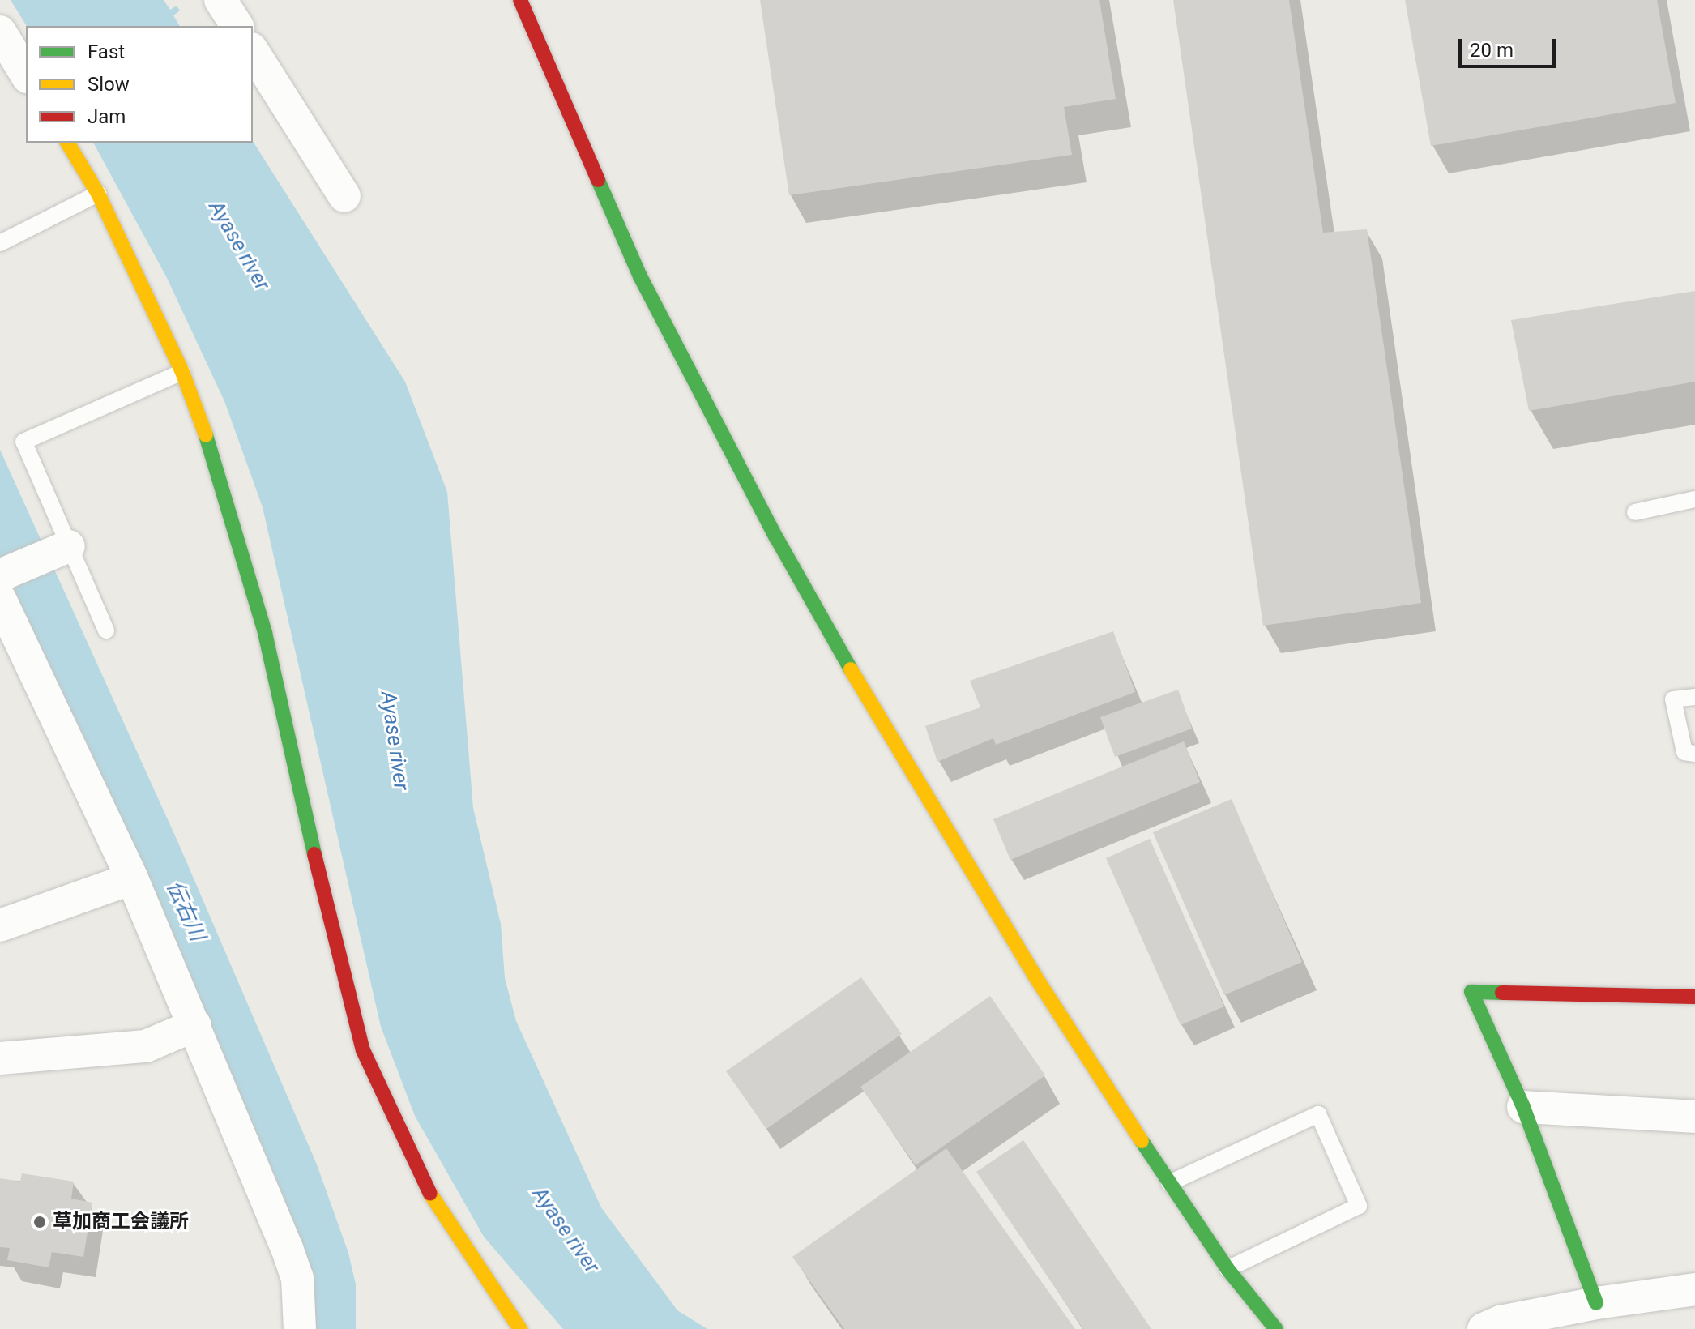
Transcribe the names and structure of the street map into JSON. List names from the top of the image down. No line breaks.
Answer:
{"water":["Ayase river","伝右川"],"places":["草加商工会議所"],"legend":["Fast","Slow","Jam"],"scale_bar":"20 m"}
